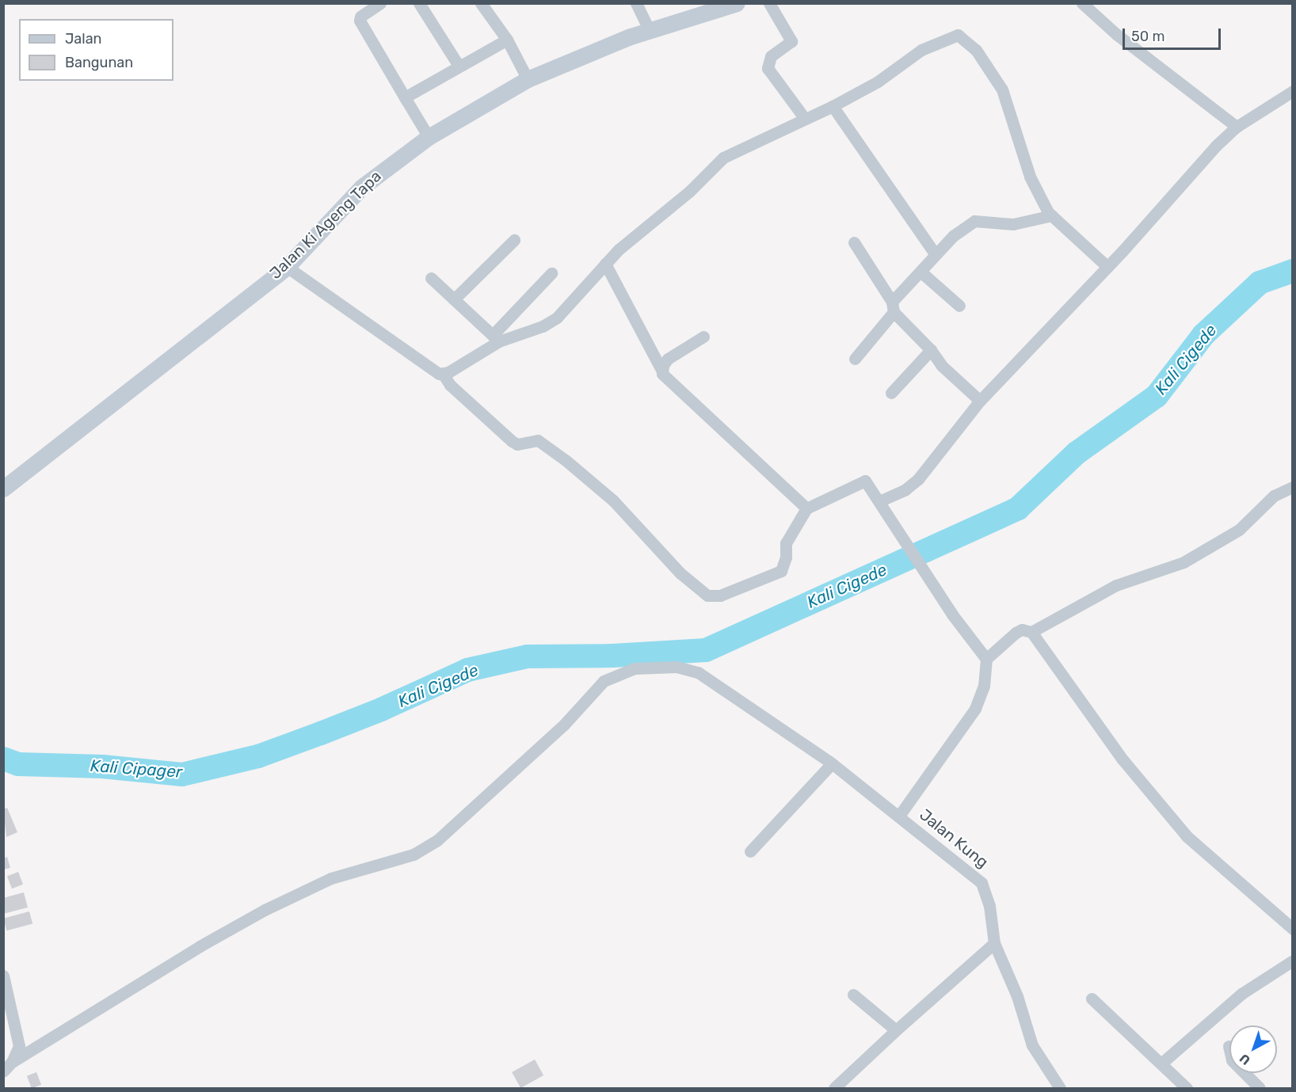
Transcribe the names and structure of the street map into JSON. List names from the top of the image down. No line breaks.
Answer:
{"streets":{"street":["Jalan Ki Ageng Tapa","Jalan Kung"]},"water":["Kali Cigede","Kali Cipager"],"legend":["Jalan","Bangunan"],"scale_bar":"50 m","north":"bottom left"}
